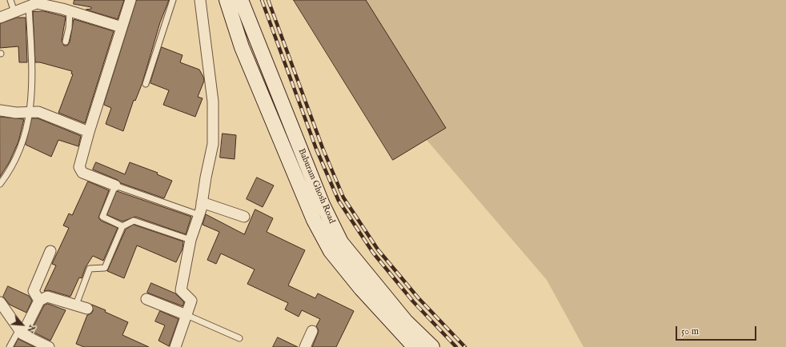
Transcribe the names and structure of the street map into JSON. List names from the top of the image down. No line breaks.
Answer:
{"streets":{"main road":["Baburam Ghosh Road"]},"scale_bar":"50 m","north":"bottom right"}
